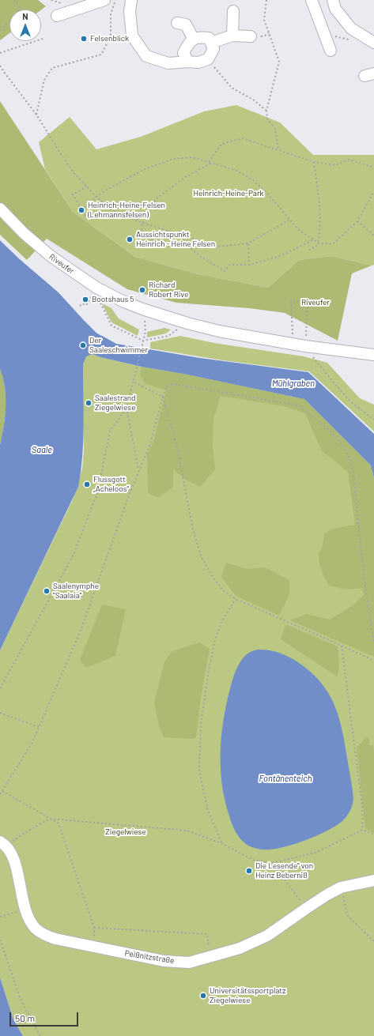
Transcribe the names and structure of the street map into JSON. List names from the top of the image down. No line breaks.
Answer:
{"streets":{"street":["Riveufer","Peißnitzstraße"]},"water":["Mühlgraben","Saale","Fontänenteich"],"parks":["Heinrich-Heine-Park","Riveufer","Ziegelwiese"],"places":["Felsenblick","Heinrich-Heine-Felsen (Lehmannsfelsen)","Aussichtspunkt Heinrich - Heine Felsen","Richard Robert Rive","Bootshaus 5","Der Saaleschwimmer","Saalestrand Ziegelwiese","Flussgott „Acheloos“","Saalenymphe \"Saalaia\"","Die Lesende\" von Heinz Beberniß","Universitätssportplatz Ziegelwiese"],"scale_bar":"50 m","north":"top"}
